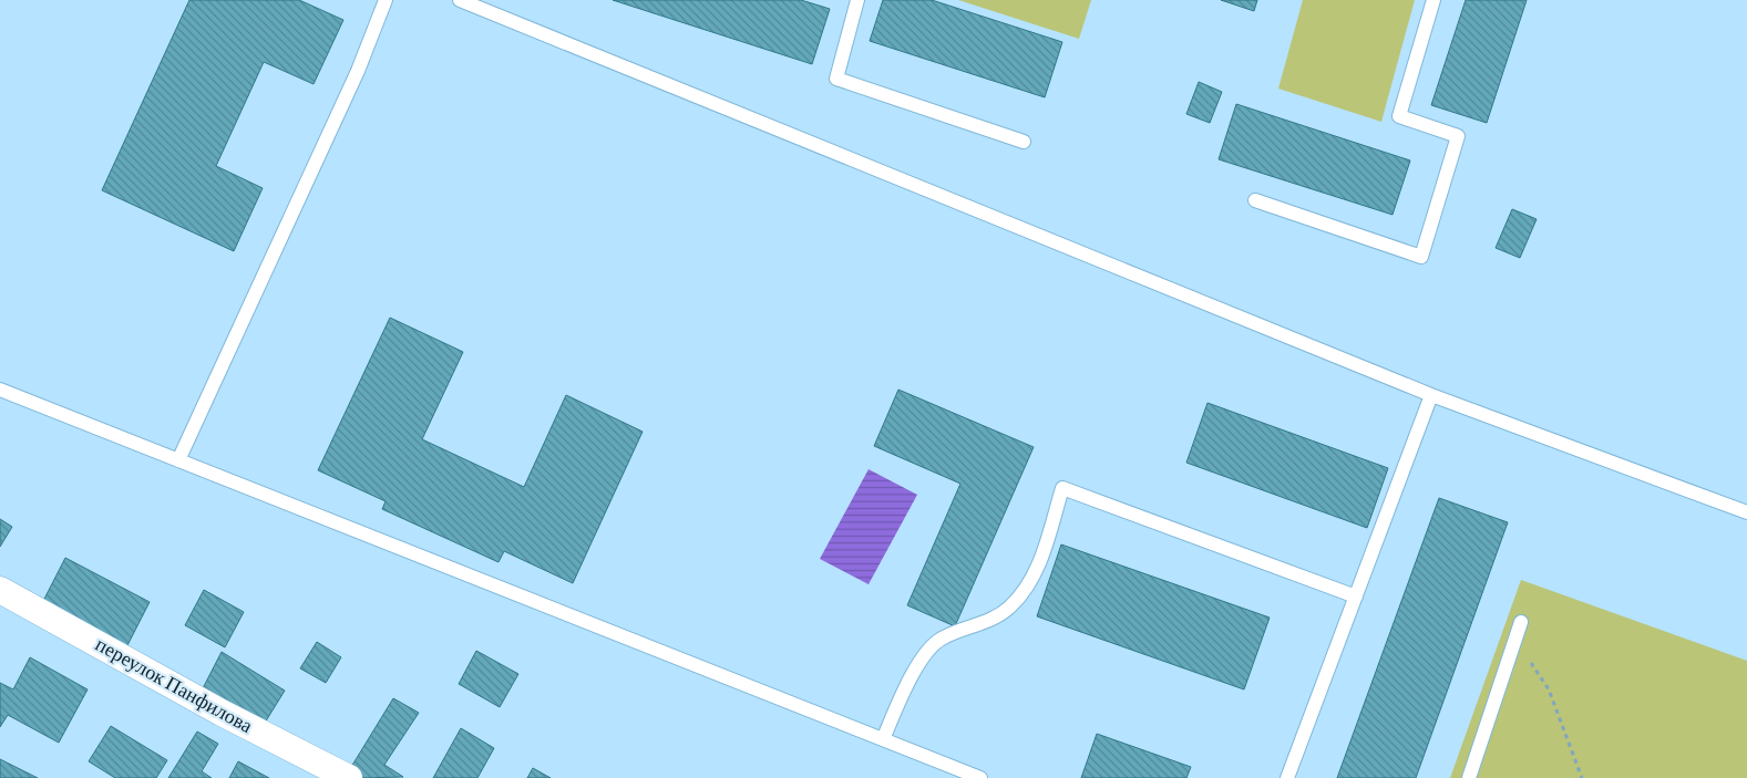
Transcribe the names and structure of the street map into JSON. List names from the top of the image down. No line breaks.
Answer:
{"streets":{"street":["переулок Панфилова"]}}
